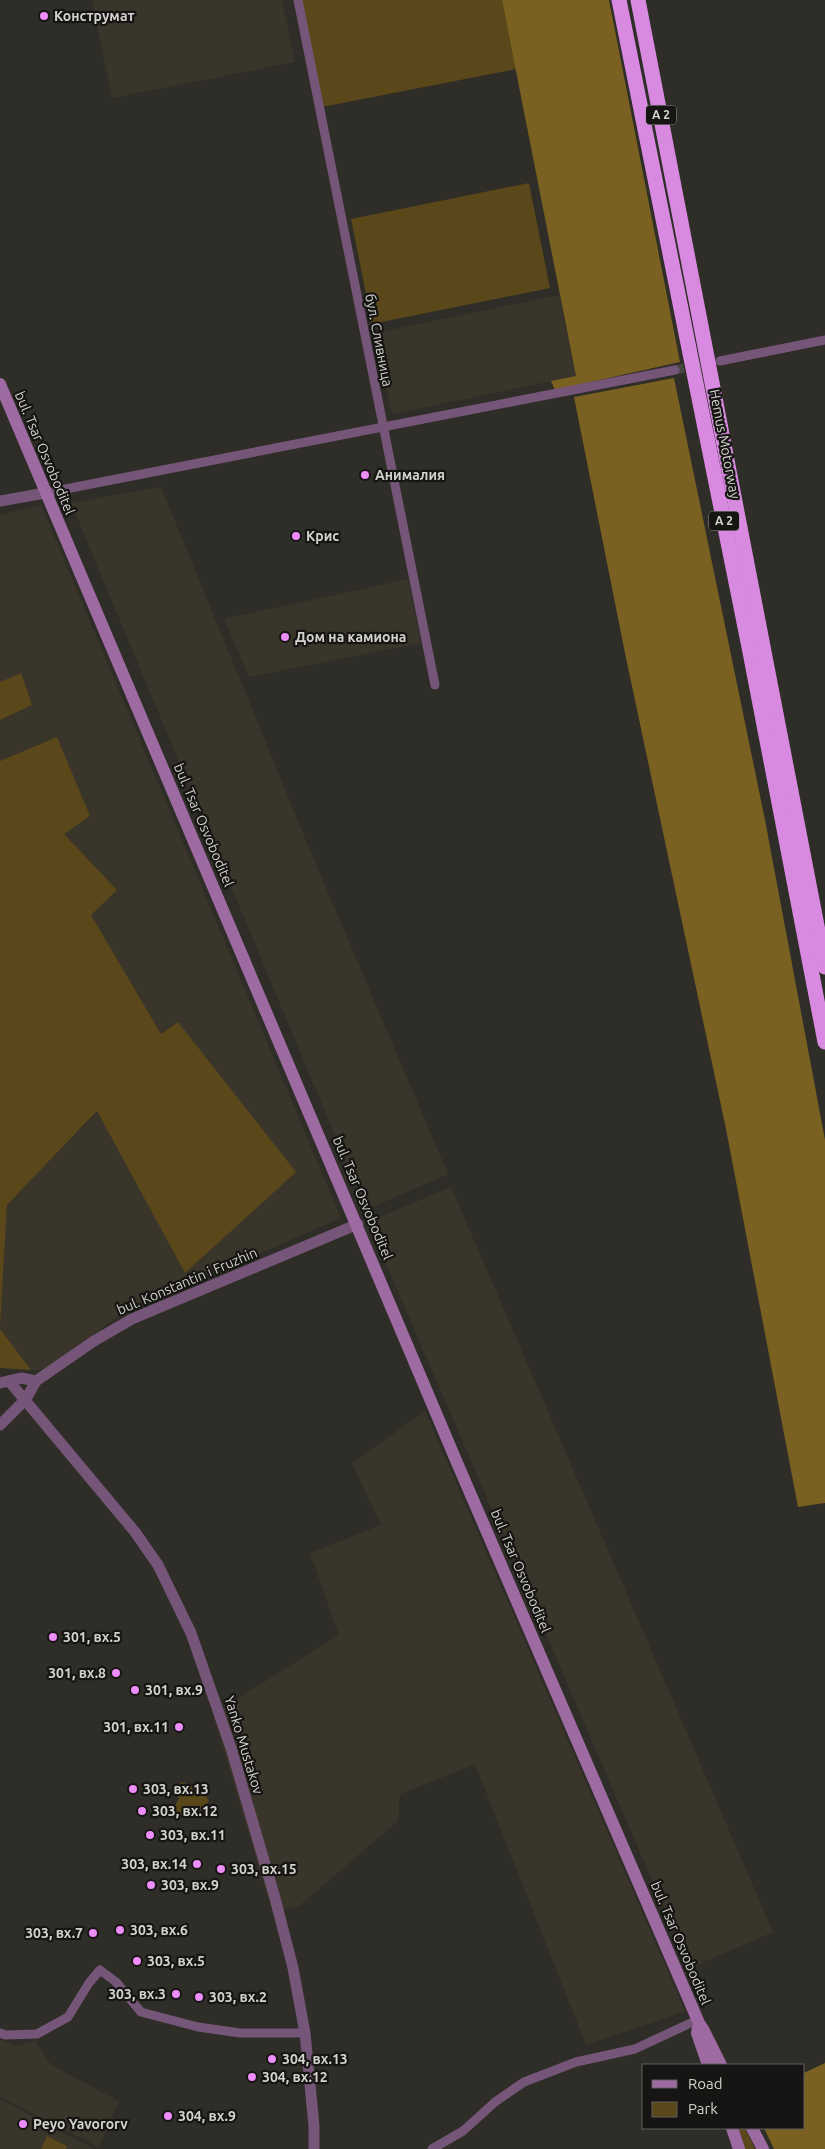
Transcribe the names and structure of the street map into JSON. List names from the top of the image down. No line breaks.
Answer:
{"streets":{"highway":["A 2","Hemus Motorway"],"main road":["bul. Tsar Osvoboditel"],"street":["бул. Сливница","bul. Konstantin i Fruzhin","Yanko Mustakov"]},"crossings":[["bul. Tsar Osvoboditel","bul. Konstantin i Fruzhin"],["bul. Konstantin i Fruzhin","Yanko Mustakov"]],"places":["Конструмат","Анималия","Крис","Дом на камиона","301, вх.5","301, вх.8","301, вх.9","301, вх.11","303, вх.13","303, вх.12","303, вх.11","303, вх.14","303, вх.15","303, вх.9","303, вх.6","303, вх.7","303, вх.5","303, вх.3","303, вх.2","304, вх.13","304, вх.12","304, вх.9","Peyo Yavororv"],"legend":["Road","Park"]}
